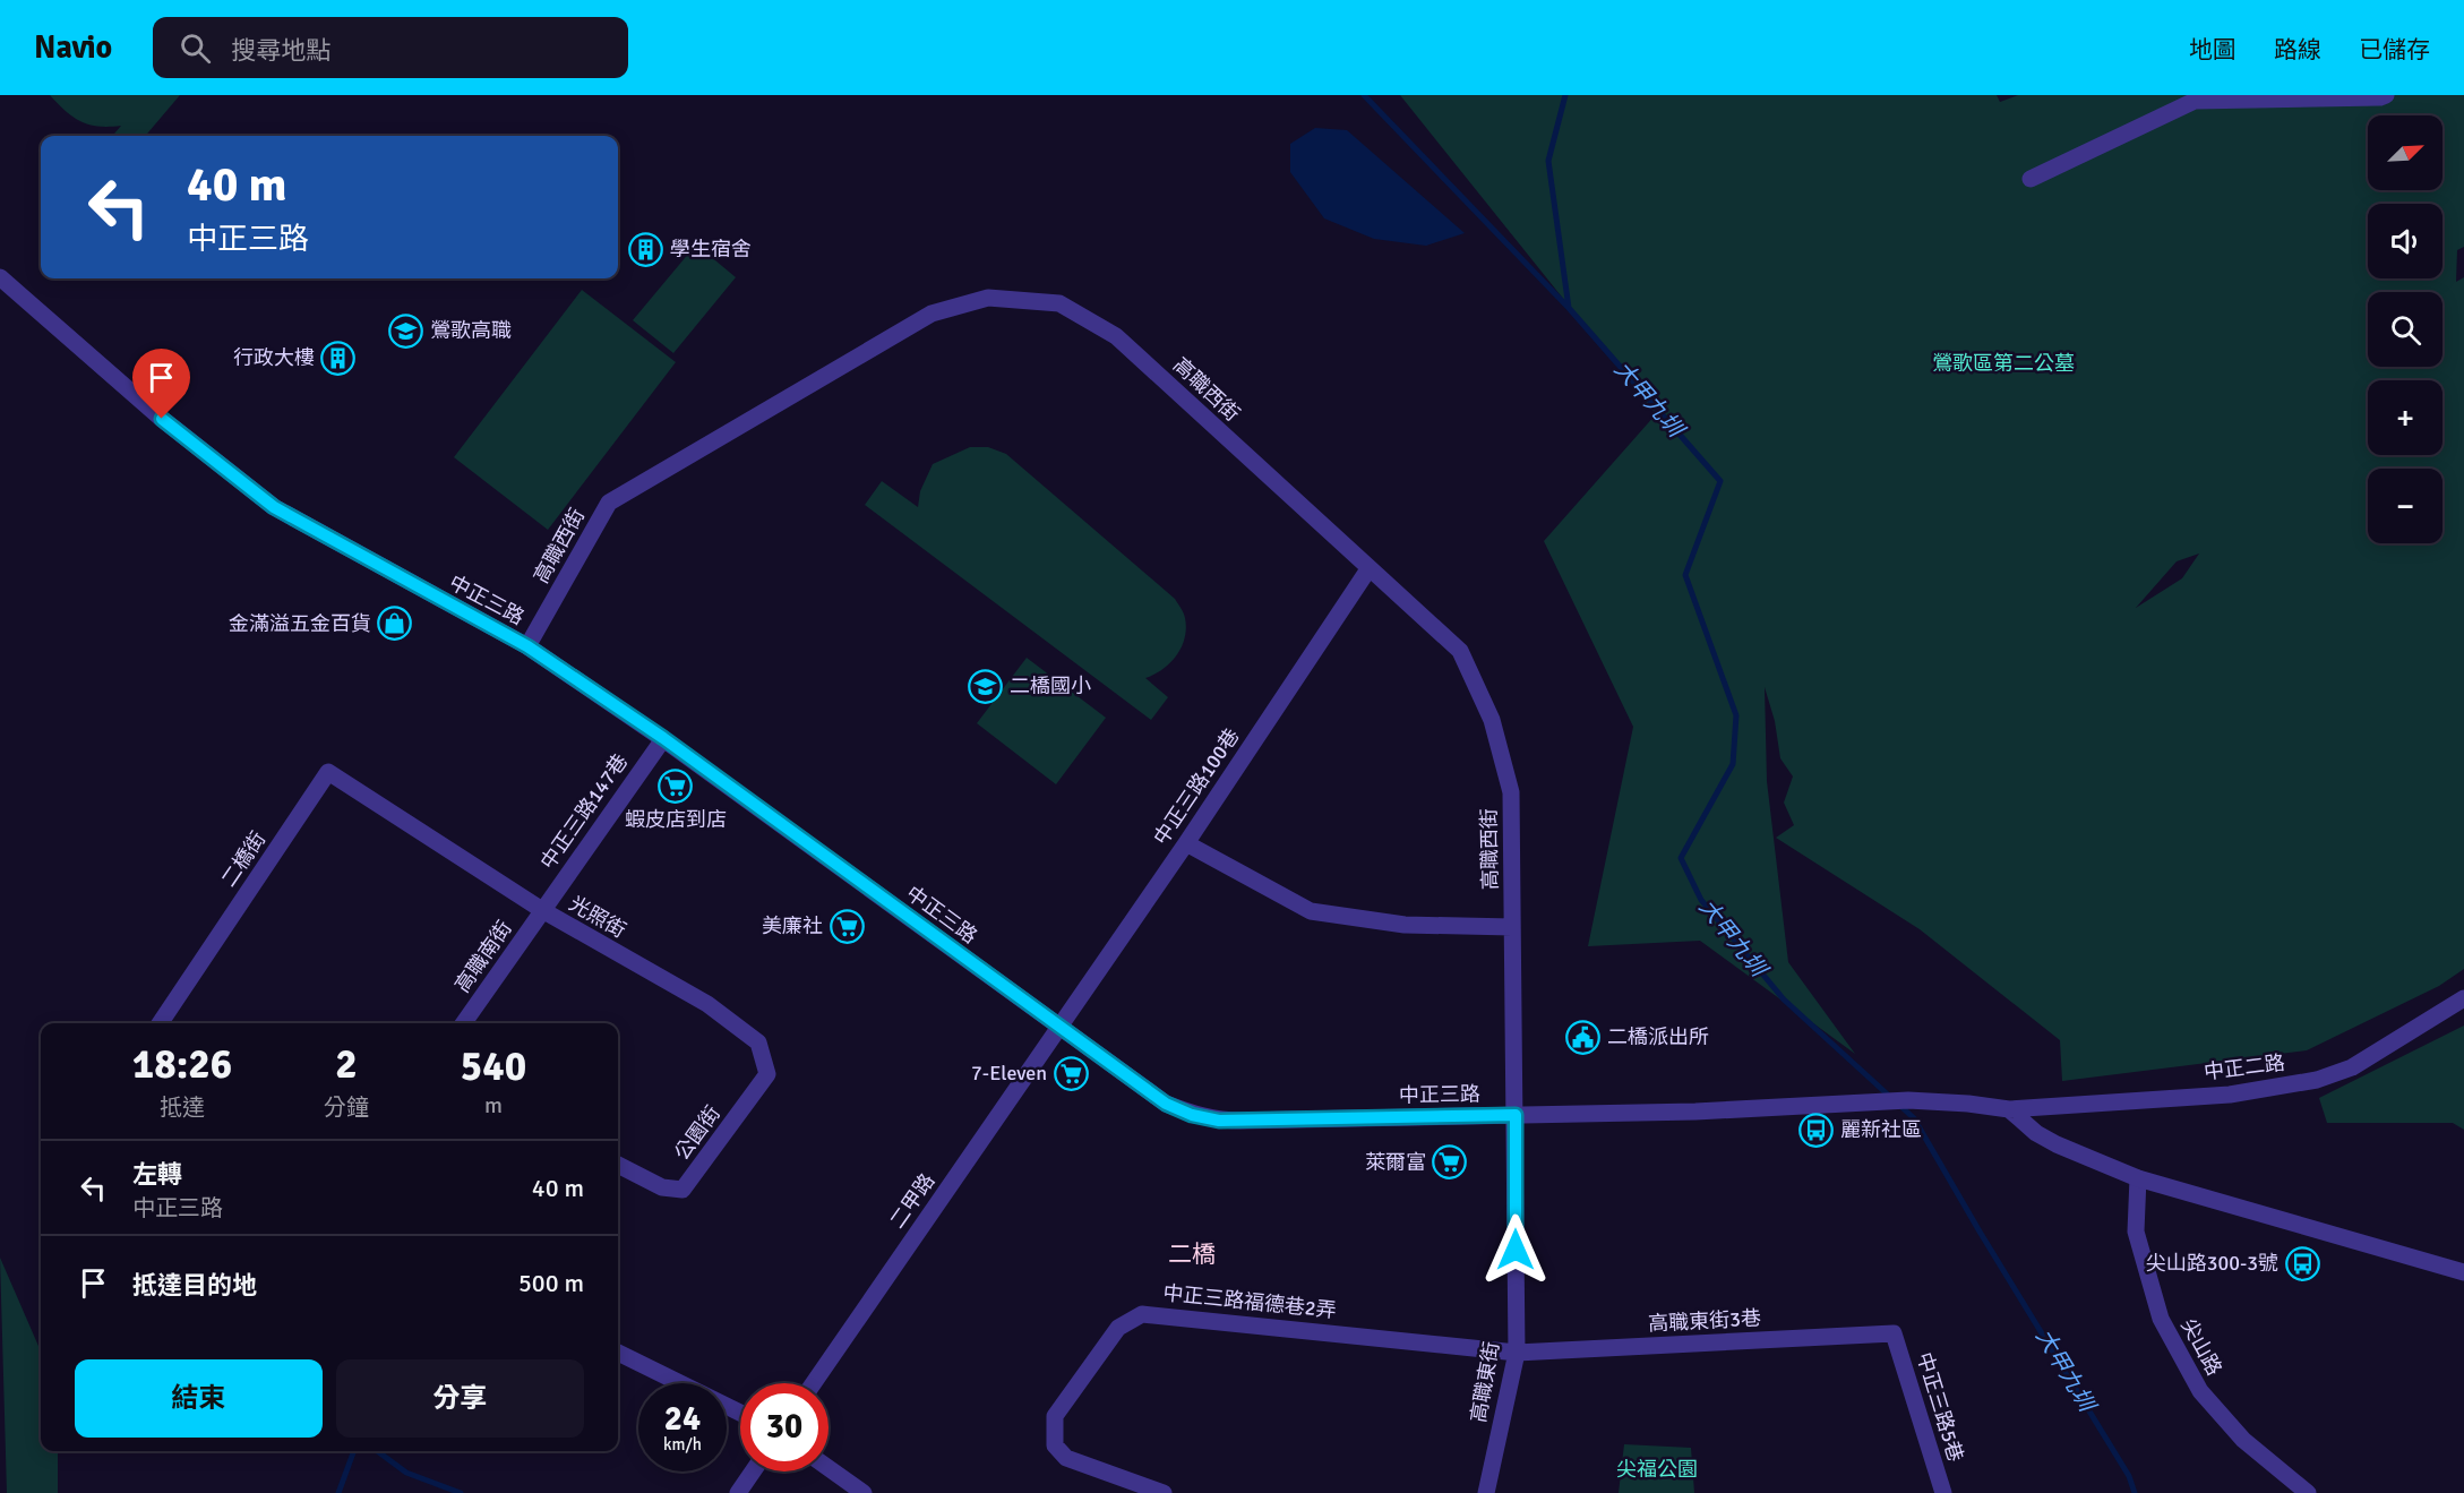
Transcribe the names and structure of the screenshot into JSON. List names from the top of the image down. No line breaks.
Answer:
{"streets":{"street":["高職西街","中正三路","中正三路100巷","中正三路147巷","二橋街","光照街","高職南街","中正二路","公園街","二甲路","中正三路福德巷2弄","高職東街3巷","尖山路","高職東街","中正三路5巷"]},"crossings":[["高職西街","中正三路"],["高職西街","中正三路100巷"],["高職西街","高職東街"],["中正三路","中正三路100巷"],["中正三路","中正三路147巷"],["中正三路","中正二路"],["中正三路","二甲路"],["中正三路","高職東街"],["中正三路100巷","二甲路"],["中正三路147巷","光照街"],["中正三路147巷","高職南街"],["二橋街","光照街"],["光照街","高職南街"],["光照街","公園街"],["中正三路福德巷2弄","高職東街3巷"],["中正三路福德巷2弄","高職東街"],["高職東街3巷","高職東街"],["高職東街3巷","中正三路5巷"]],"districts":["二橋"],"water":["大甲九圳"],"parks":["鶯歌區第二公墓","尖福公園"],"places":{"building":["學生宿舍","行政大樓"],"school or university":["鶯歌高職","二橋國小"],"shop":["金滿溢五金百貨"],"supermarket":["蝦皮店到店","美廉社","7-Eleven","萊爾富"],"public building":["二橋派出所"],"bus stop":["麗新社區","尖山路300-3號"]},"north":"top right","page":{"header":"Navio","search":"搜尋地點","nav":["地圖","路線","已儲存"],"map_buttons":["+","−"],"turn":["40 m","中正三路"],"eta":["18:26","抵達","2","分鐘","540","m"],"list":[{"name":"左轉","note":"中正三路","value":"40 m"},{"name":"抵達目的地","value":"500 m"}],"buttons":["結束","分享"],"speed":"24 km/h","limit":"30"}}
